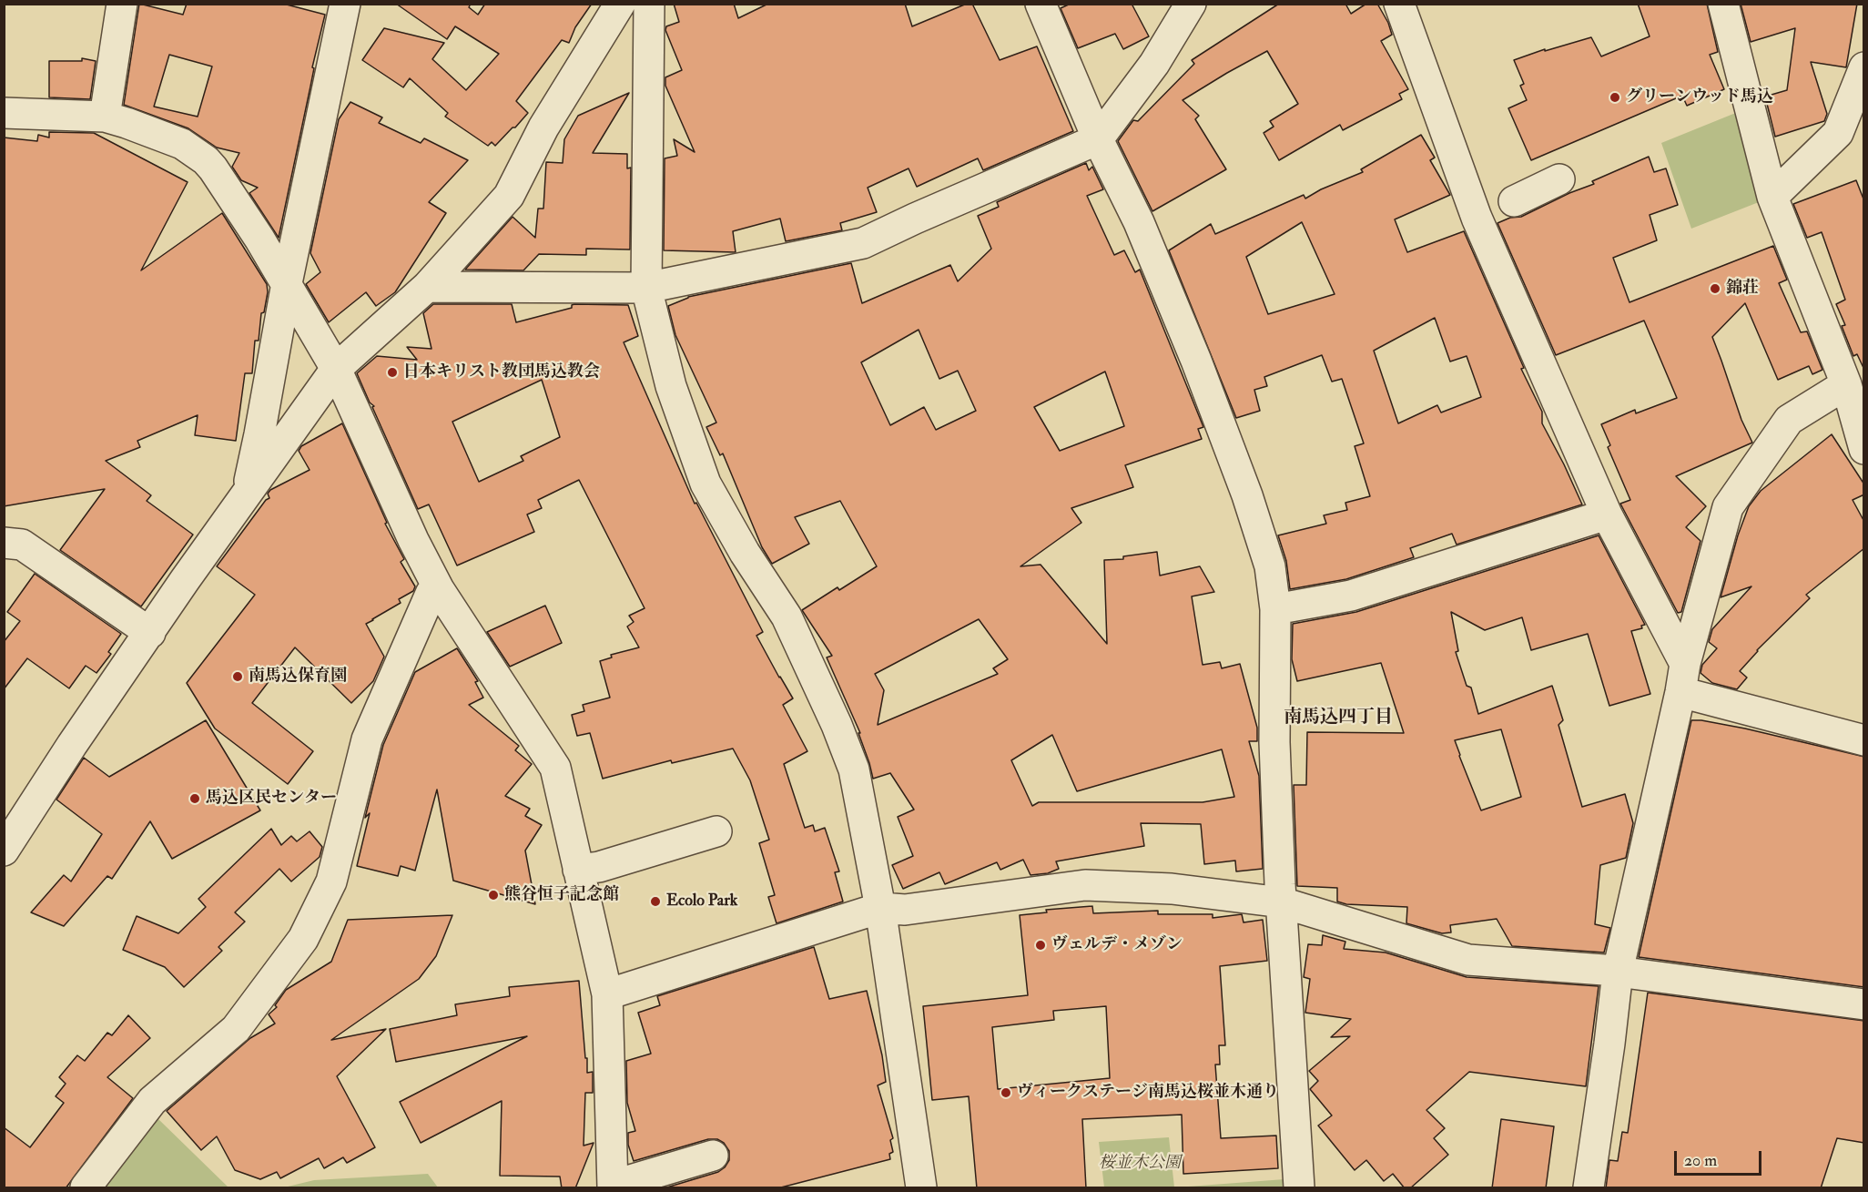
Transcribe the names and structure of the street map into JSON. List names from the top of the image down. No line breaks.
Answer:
{"districts":["南馬込四丁目"],"parks":["桜並木公園"],"places":["グリーンウッド馬込","錦荘","日本キリスト教団馬込教会","南馬込保育園","馬込区民センター","熊谷恒子記念館","Ecolo Park","ヴェルデ・メゾン","ヴィークステージ南馬込桜並木通り"],"scale_bar":"20 m"}
